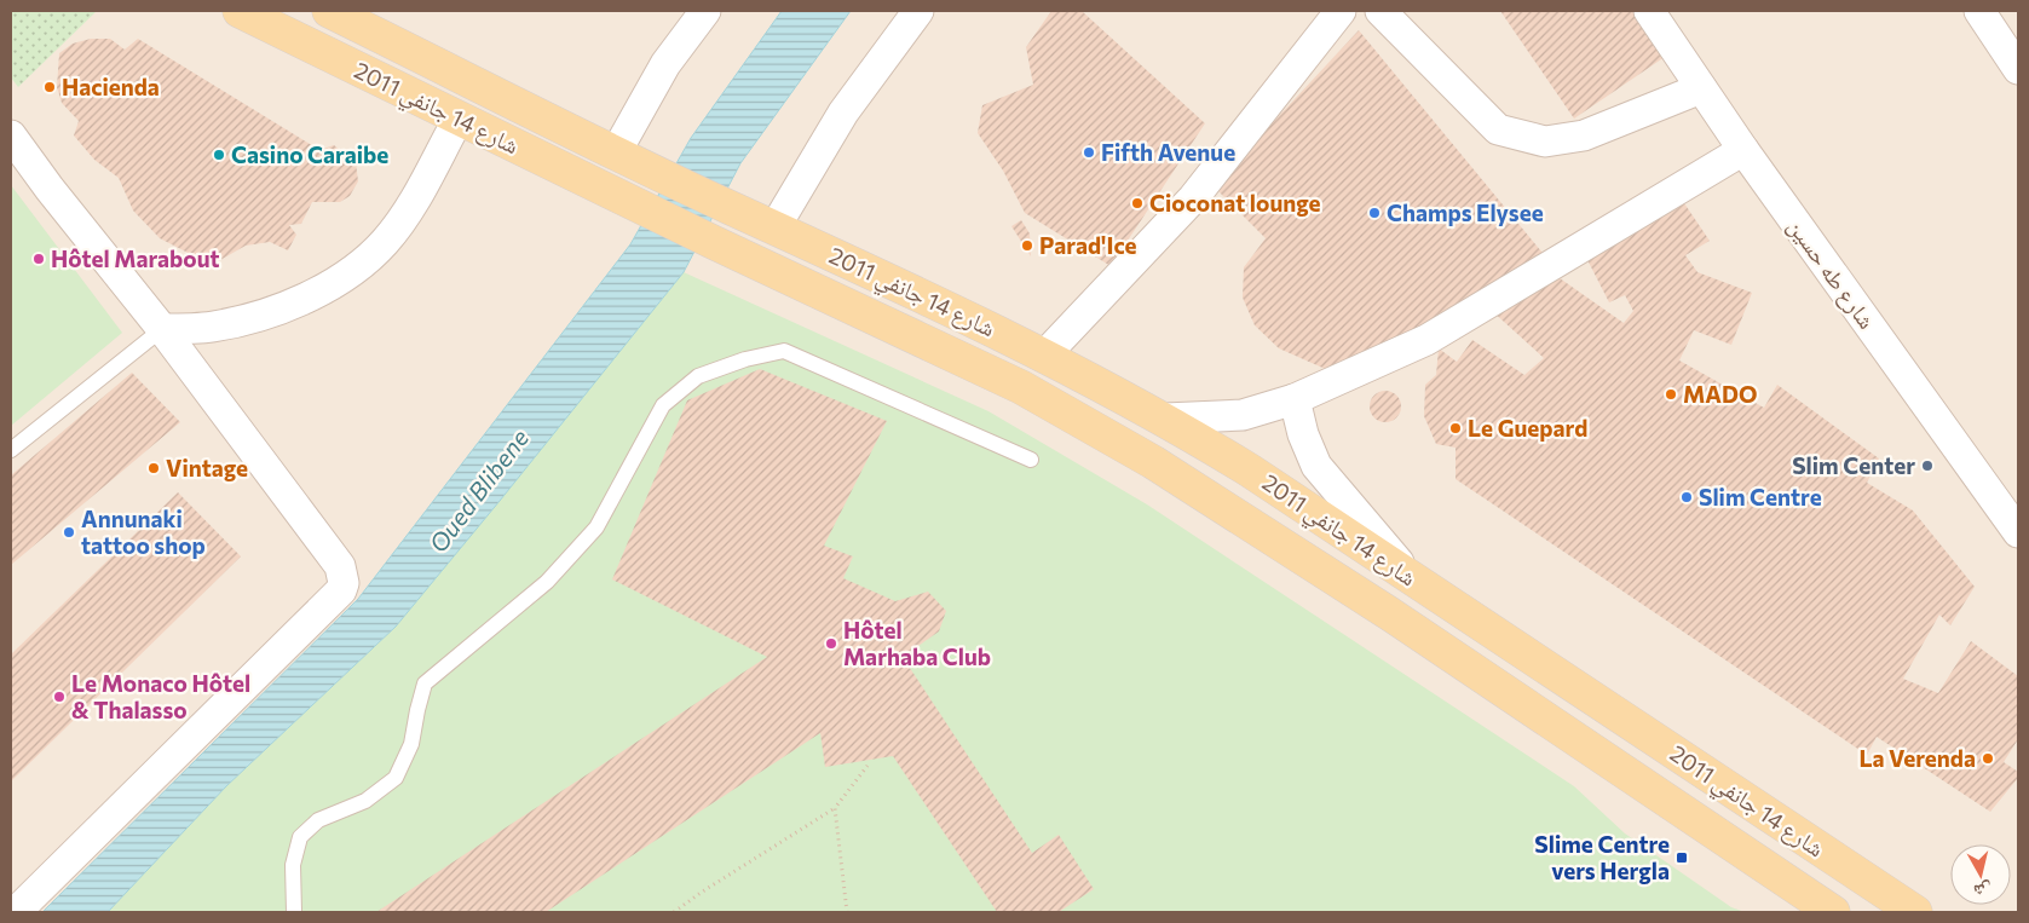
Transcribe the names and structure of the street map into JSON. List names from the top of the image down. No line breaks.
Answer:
{"streets":{"main road":["شارع 14 جانفي 2011"],"street":["شارع طه حسين"]},"water":["Oued Blibene"],"places":{"other":["Hacienda","Fifth Avenue","Casino Caraibe","Cioconat lounge","Champs Elysee","Parad'Ice","Hôtel Marabout","MADO","Le Guepard","Slim Center","Vintage","Slim Centre","Annunaki tattoo shop","Hôtel Marhaba Club","Le Monaco Hôtel & Thalasso","La Verenda"],"transit":["Slime Centre vers Hergla"]},"north":"bottom"}
